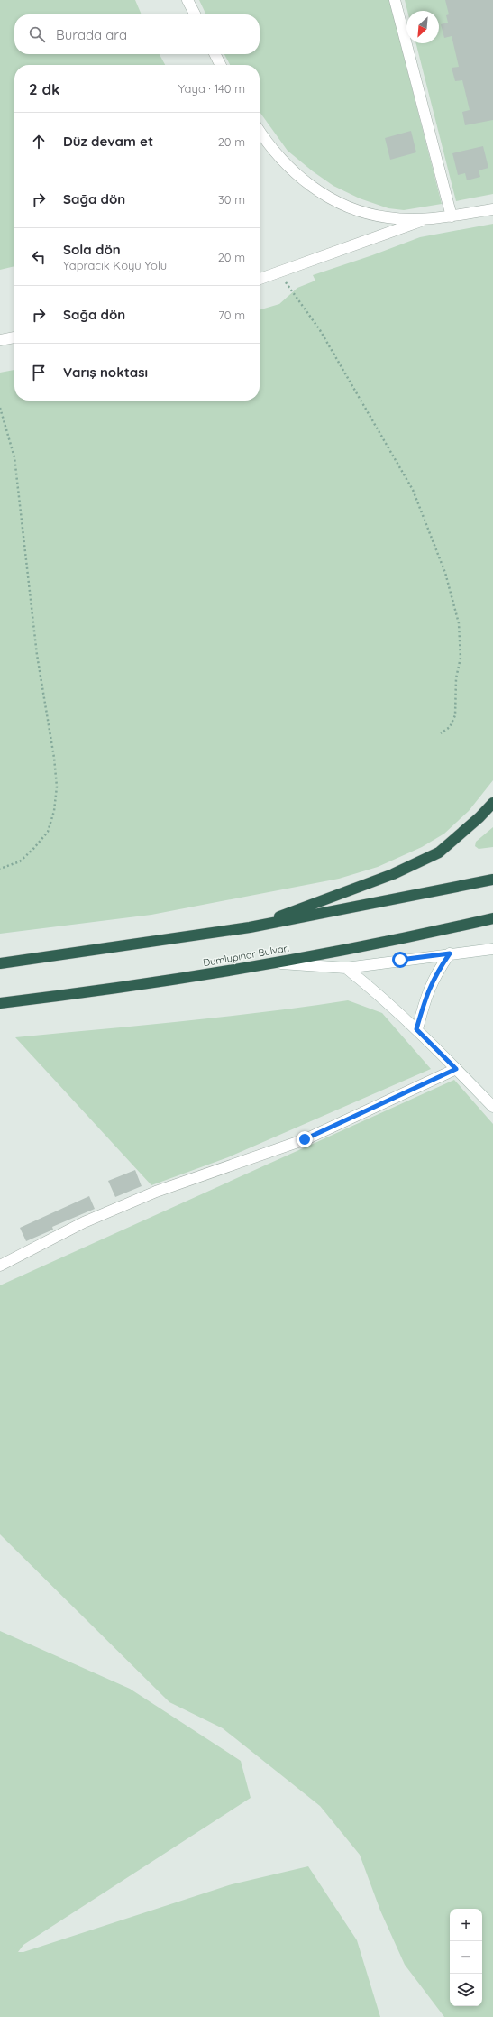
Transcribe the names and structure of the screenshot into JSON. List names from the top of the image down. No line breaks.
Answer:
{"streets":{"highway":["Dumlupınar Bulvarı"]},"north":"bottom left","page":{"search":"Burada ara","heading":["2 dk","Yaya · 140 m"],"list":[["Düz devam et","20 m"],["Sağa dön","30 m"],["Sola dön","Yapracık Köyü Yolu","20 m"],["Sağa dön","70 m"],"Varış noktası"],"map_buttons":["+","−"]}}
